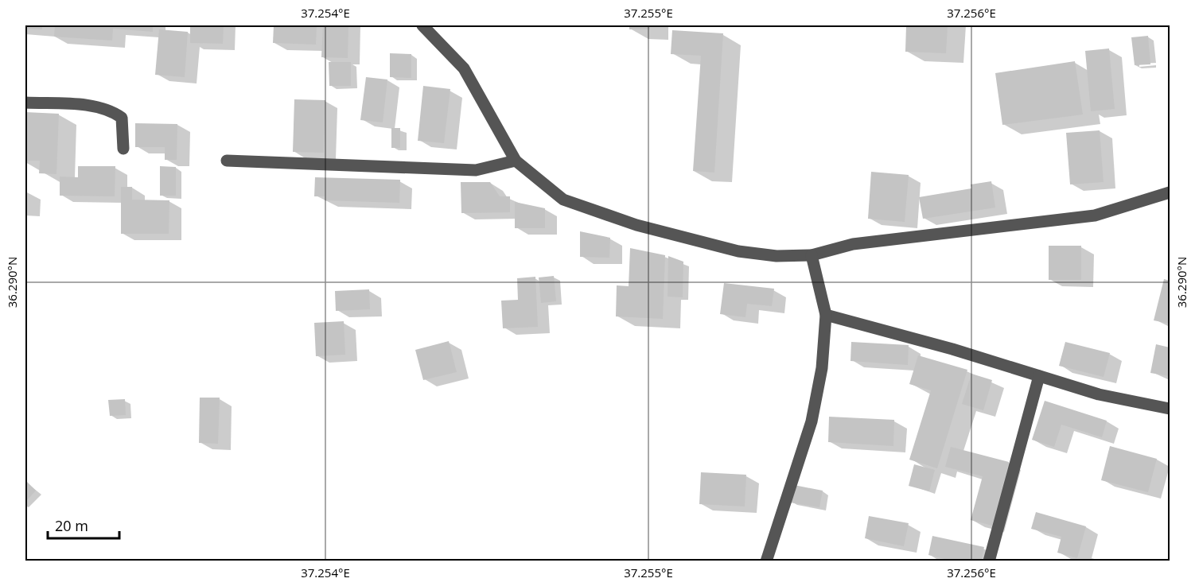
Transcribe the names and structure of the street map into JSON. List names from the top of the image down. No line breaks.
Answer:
{"scale_bar":"20 m","coordinates":["37.254°E","37.255°E","37.256°E","36.290°N"]}
